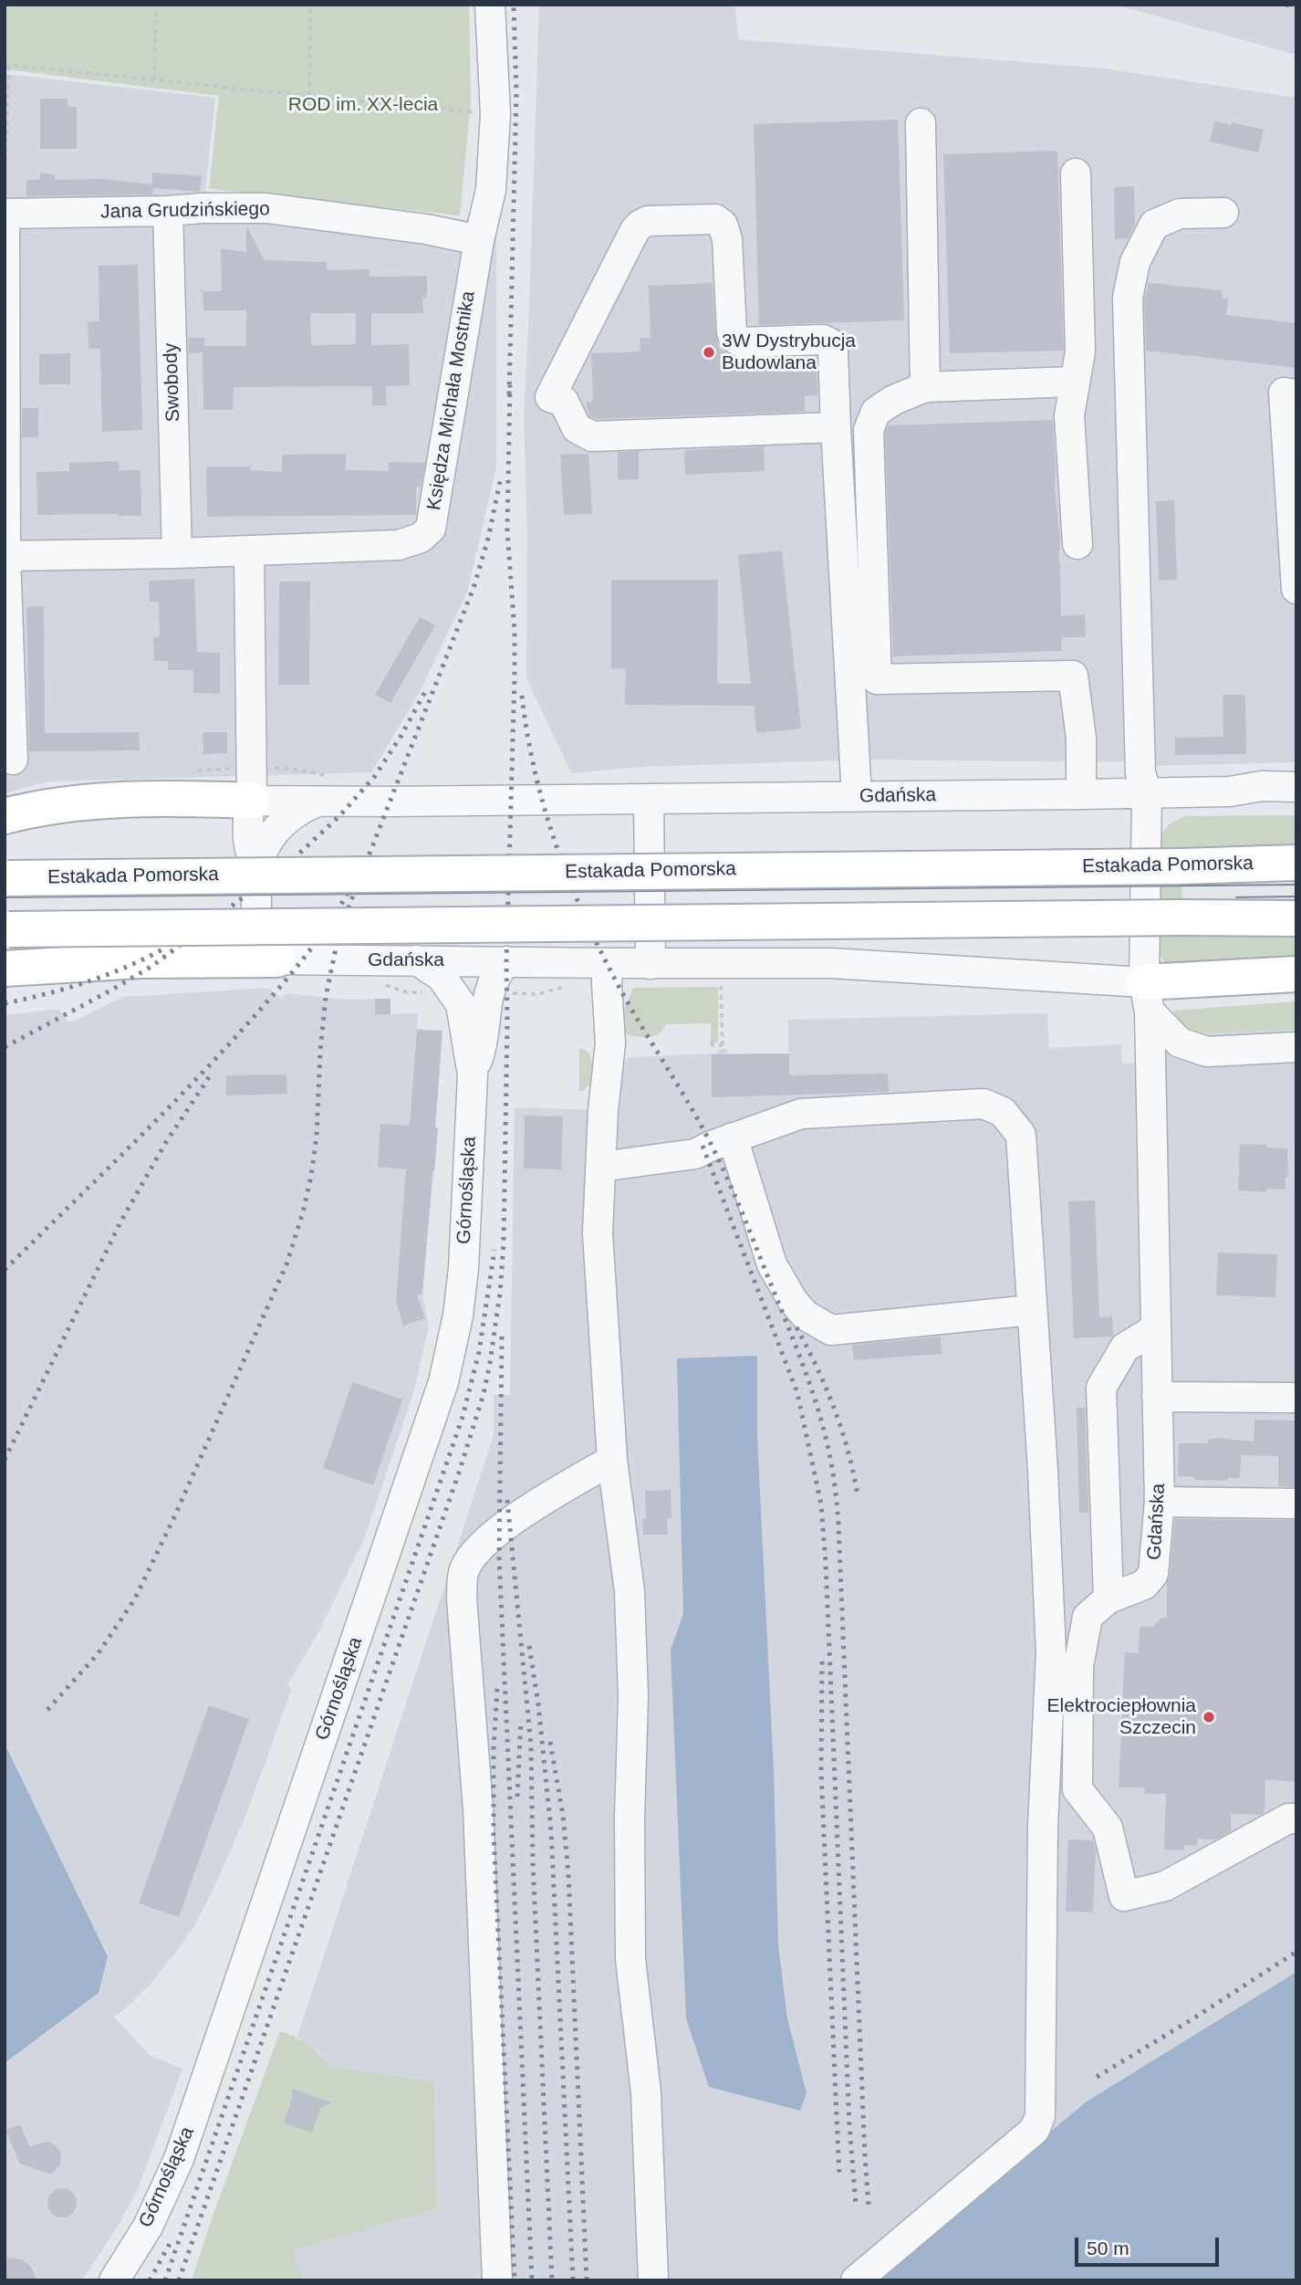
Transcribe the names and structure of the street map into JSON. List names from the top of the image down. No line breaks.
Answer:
{"streets":{"main road":["Estakada Pomorska"],"street":["Jana Grudzińskiego","Swobody","Księdza Michała Mostnika","Gdańska","Górnośląska"]},"crossings":[["Jana Grudzińskiego","Swobody"],["Jana Grudzińskiego","Księdza Michała Mostnika"],["Swobody","Księdza Michała Mostnika"],["Gdańska","Górnośląska"]],"parks":["ROD im. XX-lecia"],"places":["3W Dystrybucja Budowlana","Elektrociepłownia Szczecin"],"scale_bar":"50 m"}
